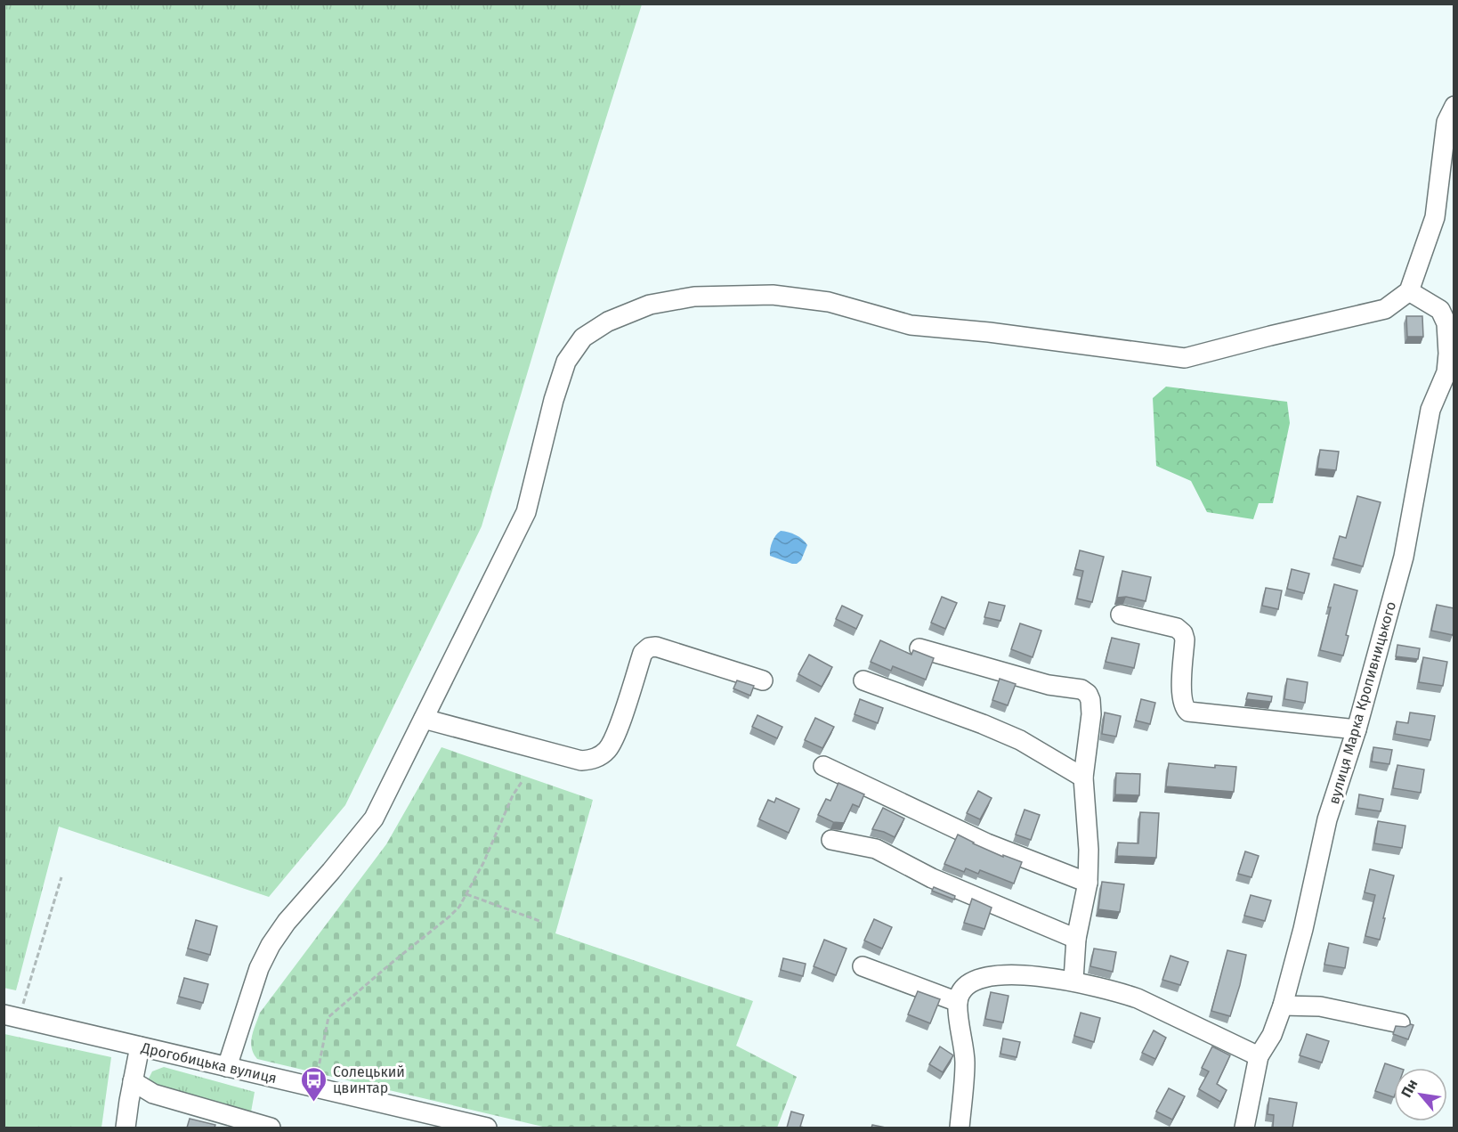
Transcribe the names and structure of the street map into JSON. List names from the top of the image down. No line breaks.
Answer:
{"streets":{"street":["вулиця Марка Кропивницького","Дрогобицька вулиця"]},"places":{"bus stop":["Солецький цвинтар"]},"north":"top left"}
